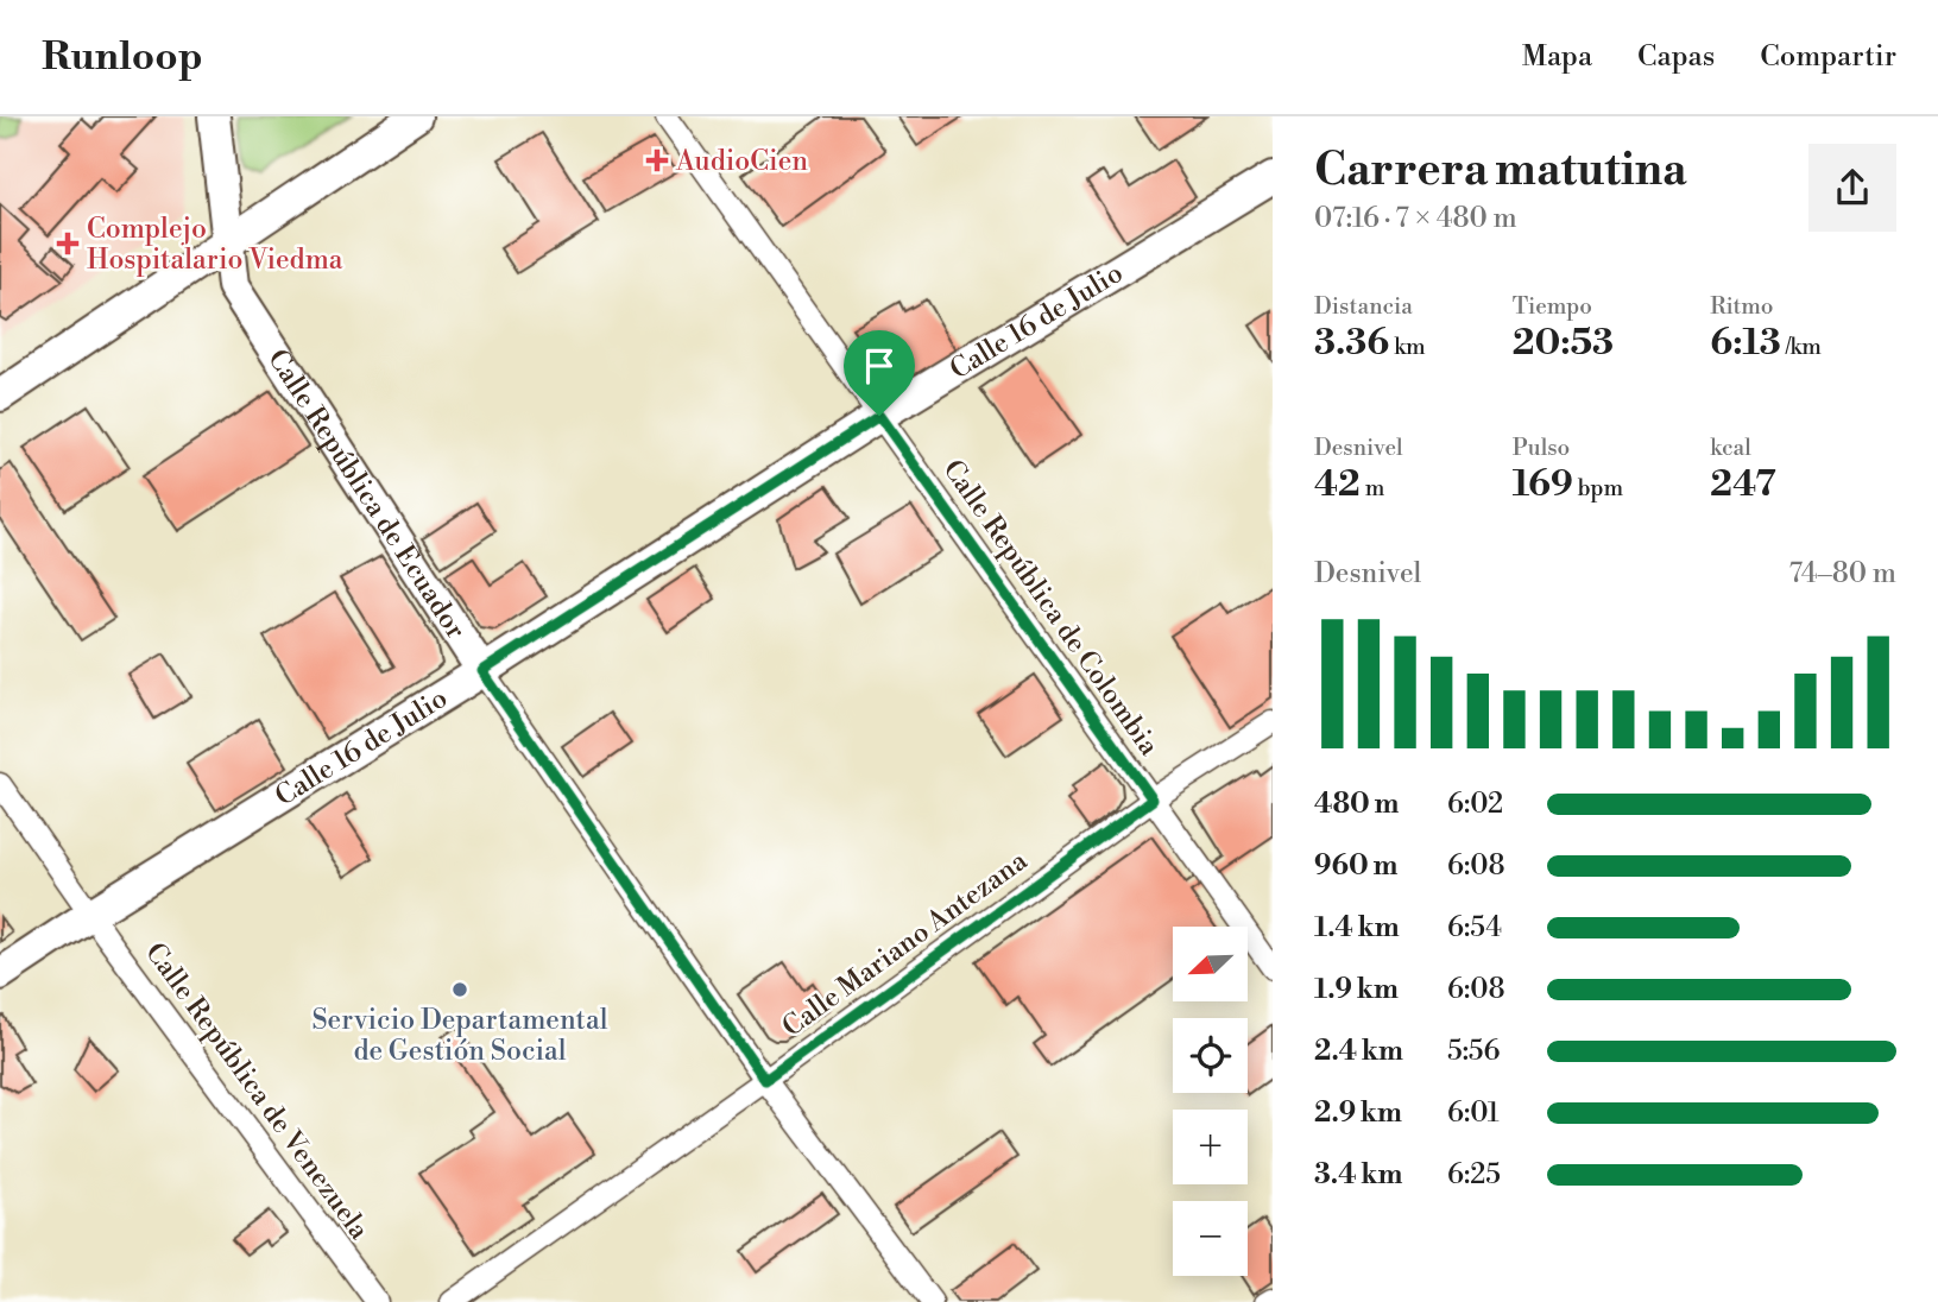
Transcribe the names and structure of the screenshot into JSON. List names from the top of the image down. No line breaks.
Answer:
{"streets":{"main road":["Calle 16 de Julio","Calle República de Ecuador"],"street":["Calle República de Colombia","Calle Mariano Antezana","Calle República de Venezuela"]},"crossings":[["Calle 16 de Julio","Calle República de Ecuador"],["Calle 16 de Julio","Calle República de Colombia"],["Calle 16 de Julio","Calle República de Venezuela"],["Calle República de Ecuador","Calle Mariano Antezana"],["Calle República de Colombia","Calle Mariano Antezana"]],"places":{"health":["AudioCien","Complejo Hospitalario Viedma"],"other":["Servicio Departamental de Gestión Social"]},"north":"bottom left","page":{"header":"Runloop","nav":["Mapa","Capas","Compartir"],"heading":["Carrera matutina","07:16 · 7 × 480 m"],"stats":[["Distancia","3.36 km"],["Tiempo","20:53"],["Ritmo","6:13 /km"],["Desnivel","42 m"],["Pulso","169 bpm"],["kcal","247"]],"chart":["Desnivel","74–80 m"],"list":[{"name":"480 m","note":"6:02"},{"name":"960 m","note":"6:08"},{"name":"1.4 km","note":"6:54"},{"name":"1.9 km","note":"6:08"},{"name":"2.4 km","note":"5:56"},{"name":"2.9 km","note":"6:01"},{"name":"3.4 km","note":"6:25"}],"map_buttons":["+","−"]}}
